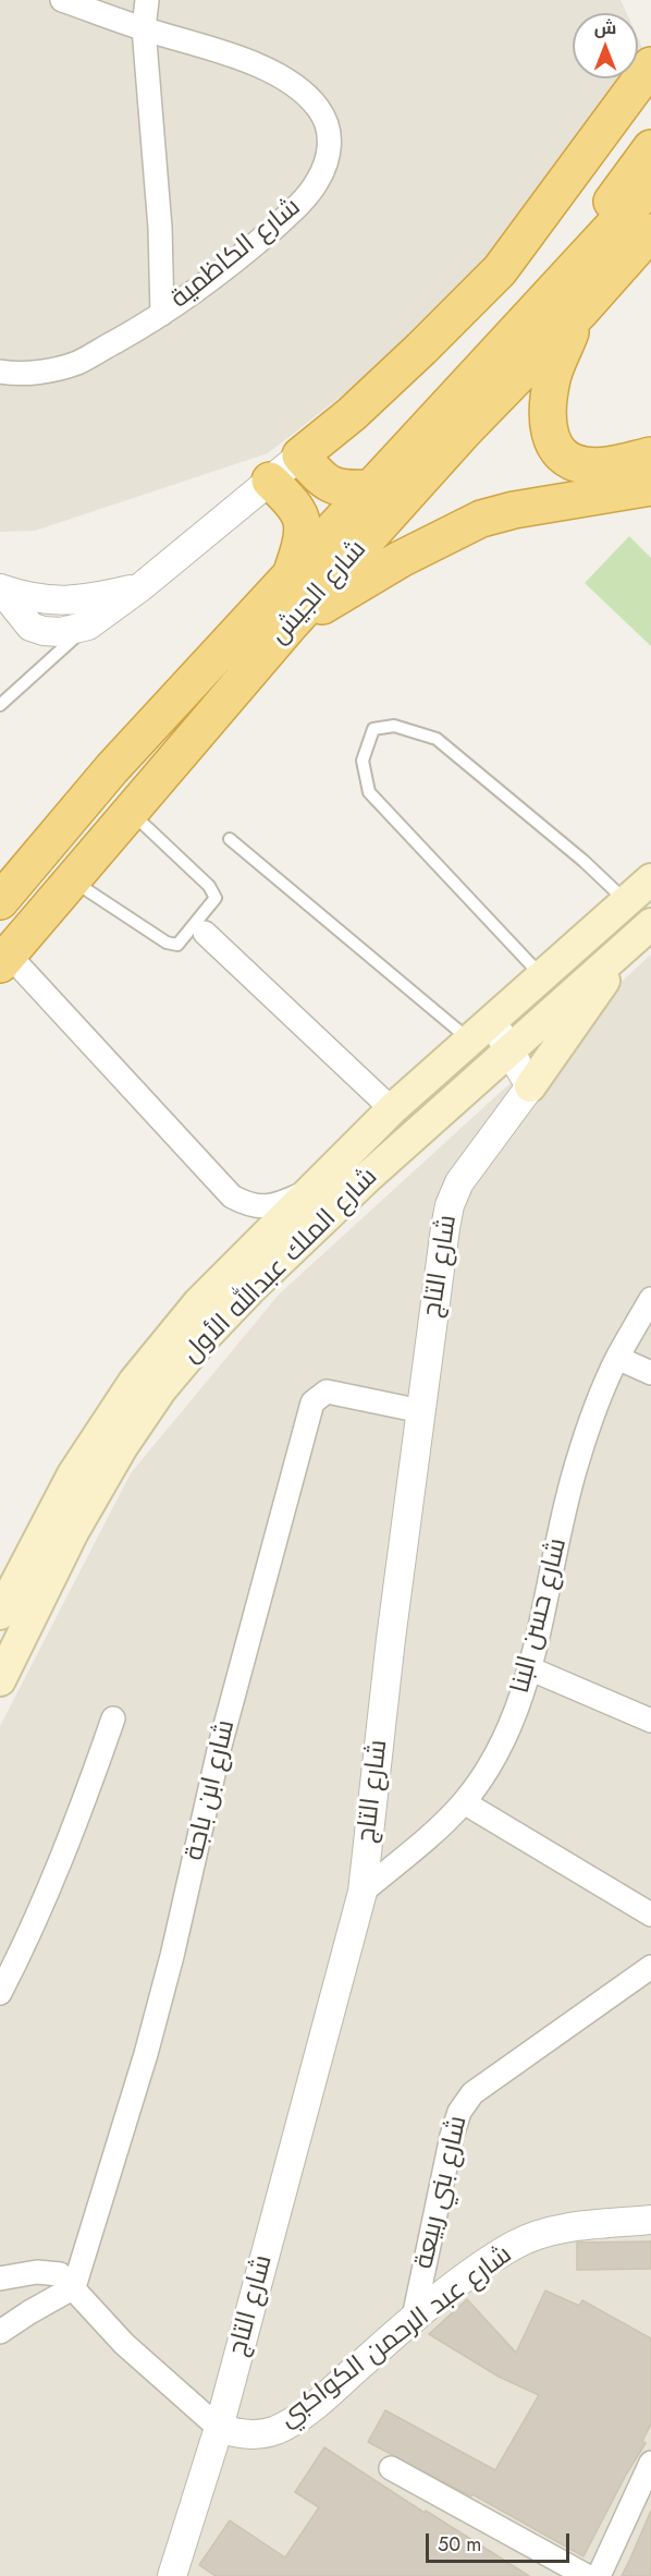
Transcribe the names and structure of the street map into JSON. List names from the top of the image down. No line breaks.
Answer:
{"streets":{"highway":["شارع الجيش"],"main road":["شارع الملك عبدالله الأول"],"street":["شارع الكاظمية","شارع التاج","شارع حسن البنا","شارع ابن باجة","شارع بني ربيعة","شارع عبد الرحمن الكواكبي"]},"crossings":[["شارع التاج","شارع حسن البنا"],["شارع التاج","شارع ابن باجة"],["شارع التاج","شارع عبد الرحمن الكواكبي"],["شارع بني ربيعة","شارع عبد الرحمن الكواكبي"]],"scale_bar":"50 m","north":"top"}
